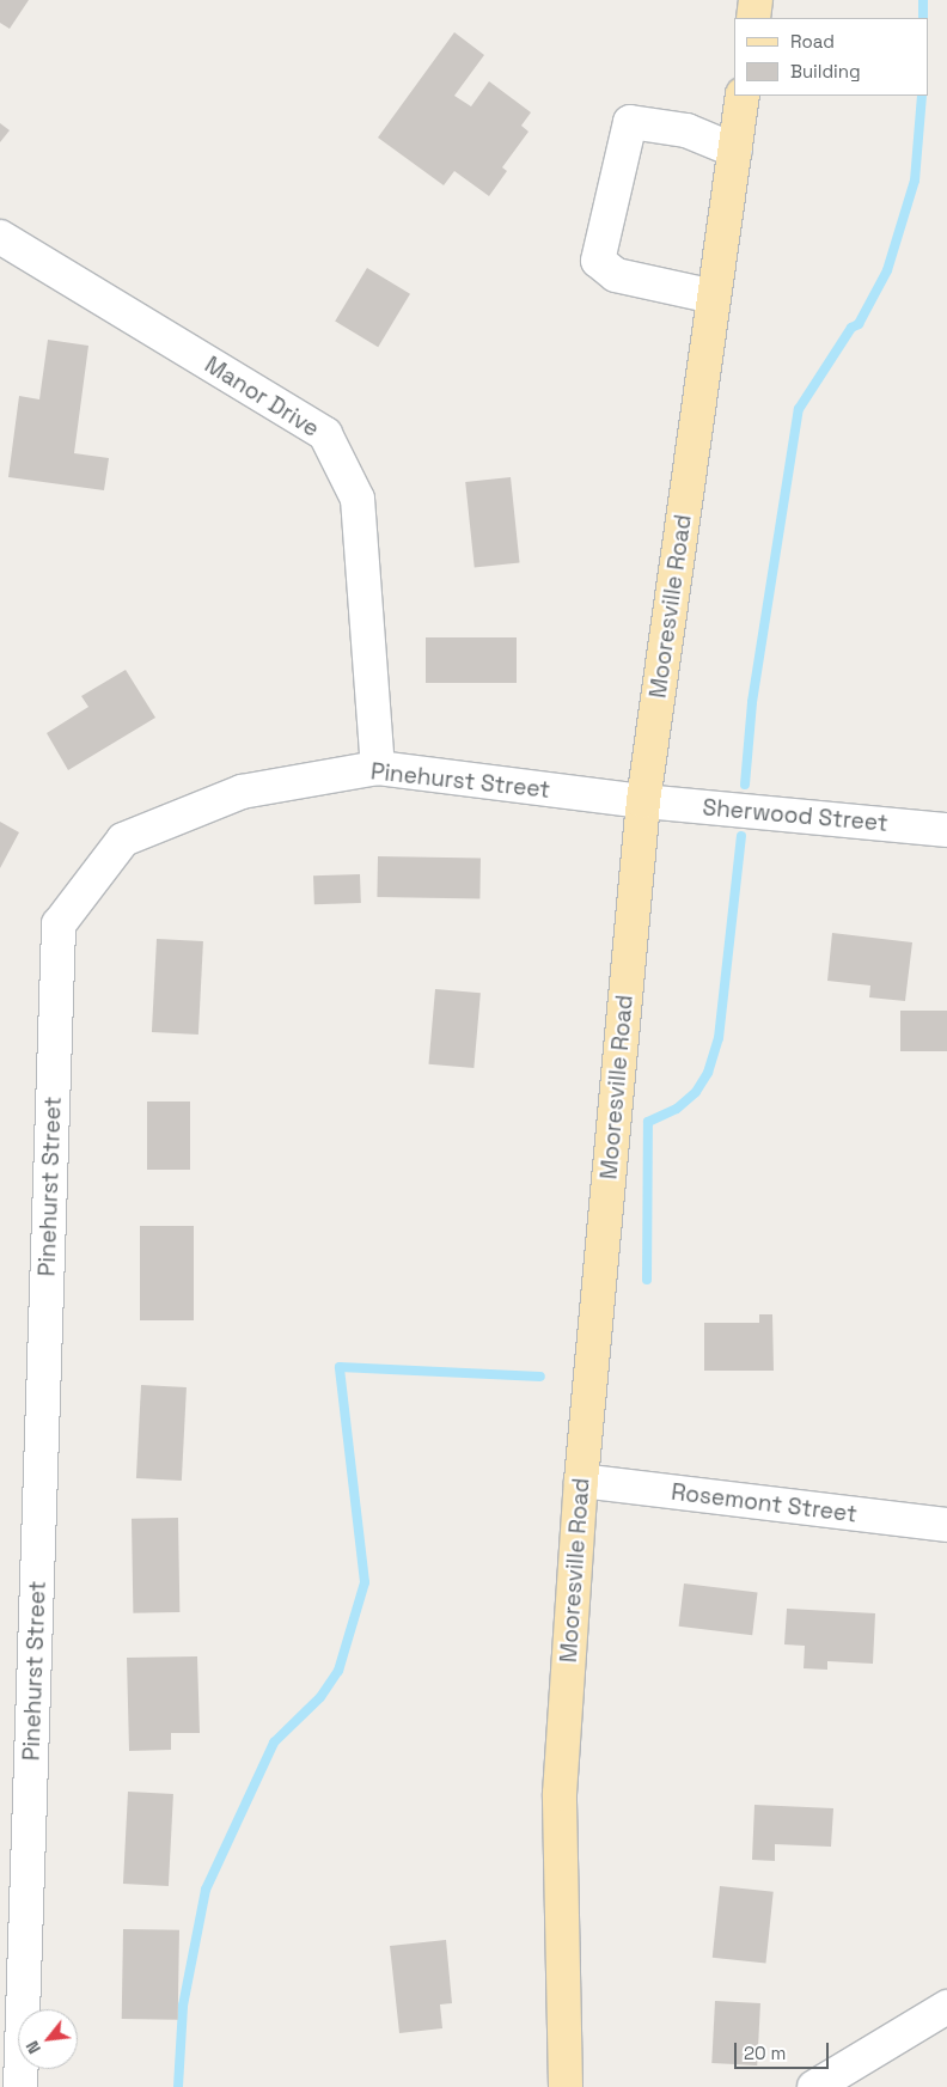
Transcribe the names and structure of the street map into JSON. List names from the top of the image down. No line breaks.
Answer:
{"streets":{"main road":["Mooresville Road"],"street":["Manor Drive","Pinehurst Street","Sherwood Street","Rosemont Street"]},"crossings":[["Manor Drive","Pinehurst Street"],["Mooresville Road","Pinehurst Street"],["Mooresville Road","Sherwood Street"],["Mooresville Road","Rosemont Street"],["Pinehurst Street","Sherwood Street"]],"legend":["Road","Building"],"scale_bar":"20 m","north":"bottom left"}
